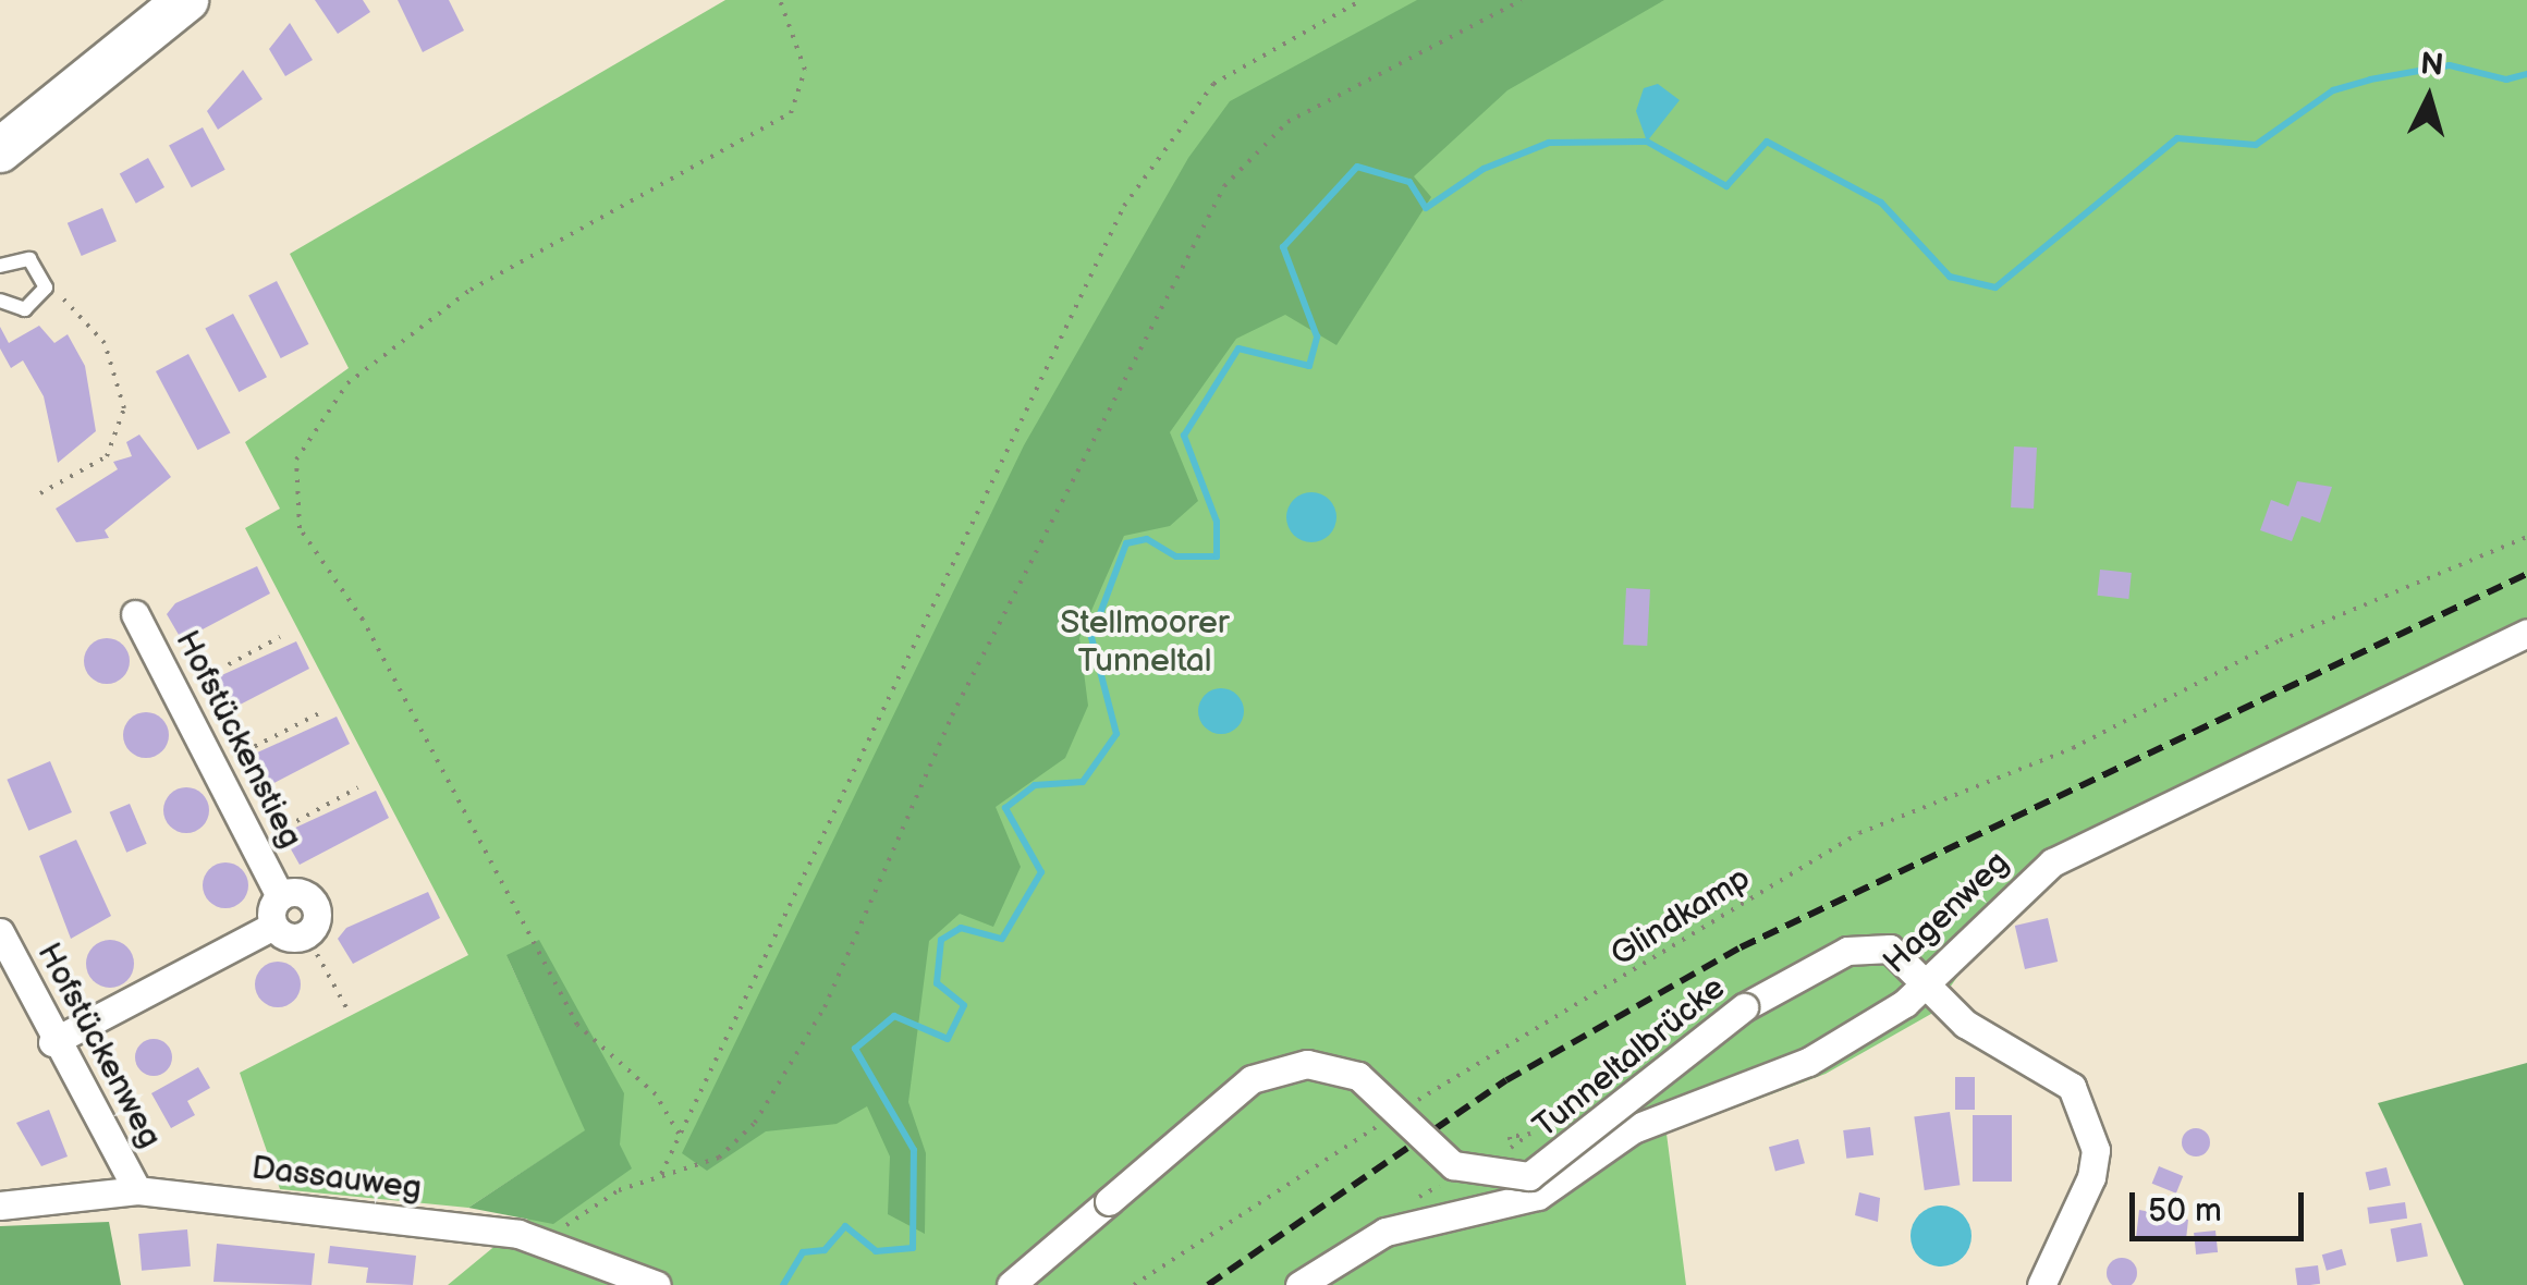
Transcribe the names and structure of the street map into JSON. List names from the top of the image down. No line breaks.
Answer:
{"streets":{"street":["Hofstückenstieg","Hagenweg","Hofstückenweg","Tunneltalbrücke","Dassauweg"],"path":["Glindkamp"]},"crossings":[["Hagenweg","Tunneltalbrücke"],["Hofstückenweg","Dassauweg"]],"parks":["Stellmoorer Tunneltal"],"scale_bar":"50 m","north":"top"}
